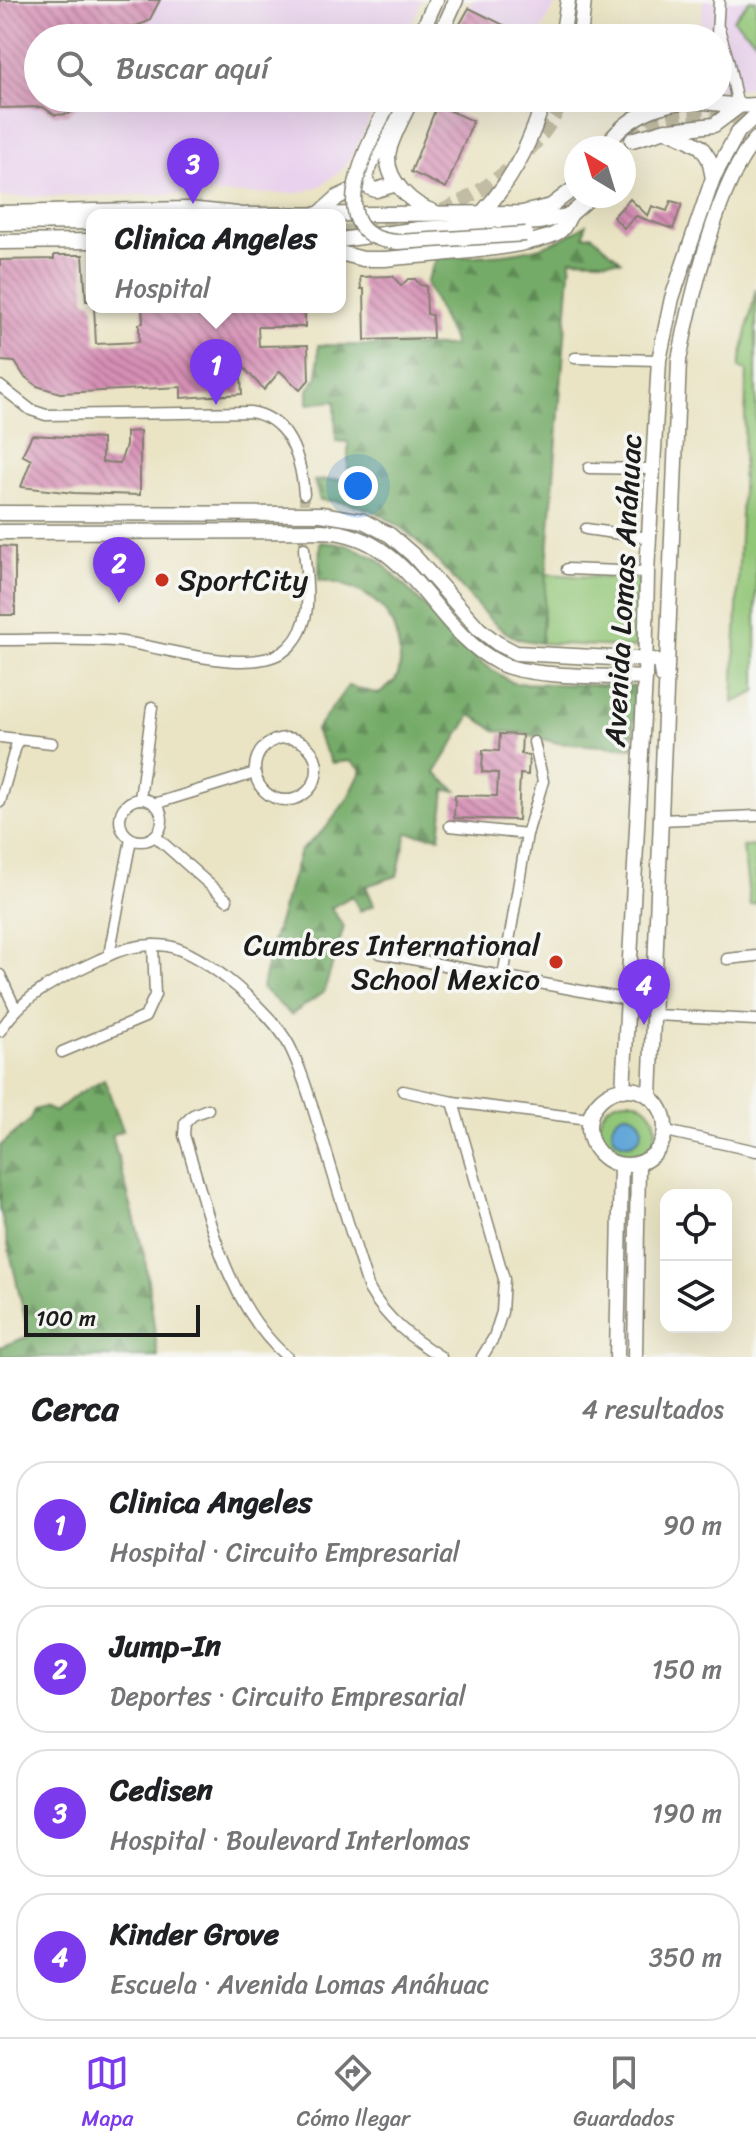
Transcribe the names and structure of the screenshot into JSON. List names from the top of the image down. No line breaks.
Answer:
{"streets":{"main road":["Avenida Lomas Anáhuac"]},"places":["SportCity","Cumbres International School Mexico"],"scale_bar":"100 m","north":"top left","page":{"search":"Buscar aquí","pins":["3","1","2","4"],"popup":["Clinica Angeles","Hospital"],"scale":"100 m","heading":["Cerca","4 resultados"],"list":[{"mark":"1","name":"Clinica Angeles","note":"Hospital · Circuito Empresarial","value":"90 m"},{"mark":"2","name":"Jump-In","note":"Deportes · Circuito Empresarial","value":"150 m"},{"mark":"3","name":"Cedisen","note":"Hospital · Boulevard Interlomas","value":"190 m"},{"mark":"4","name":"Kinder Grove","note":"Escuela · Avenida Lomas Anáhuac","value":"350 m"}],"nav":["Mapa","Cómo llegar","Guardados"]}}
